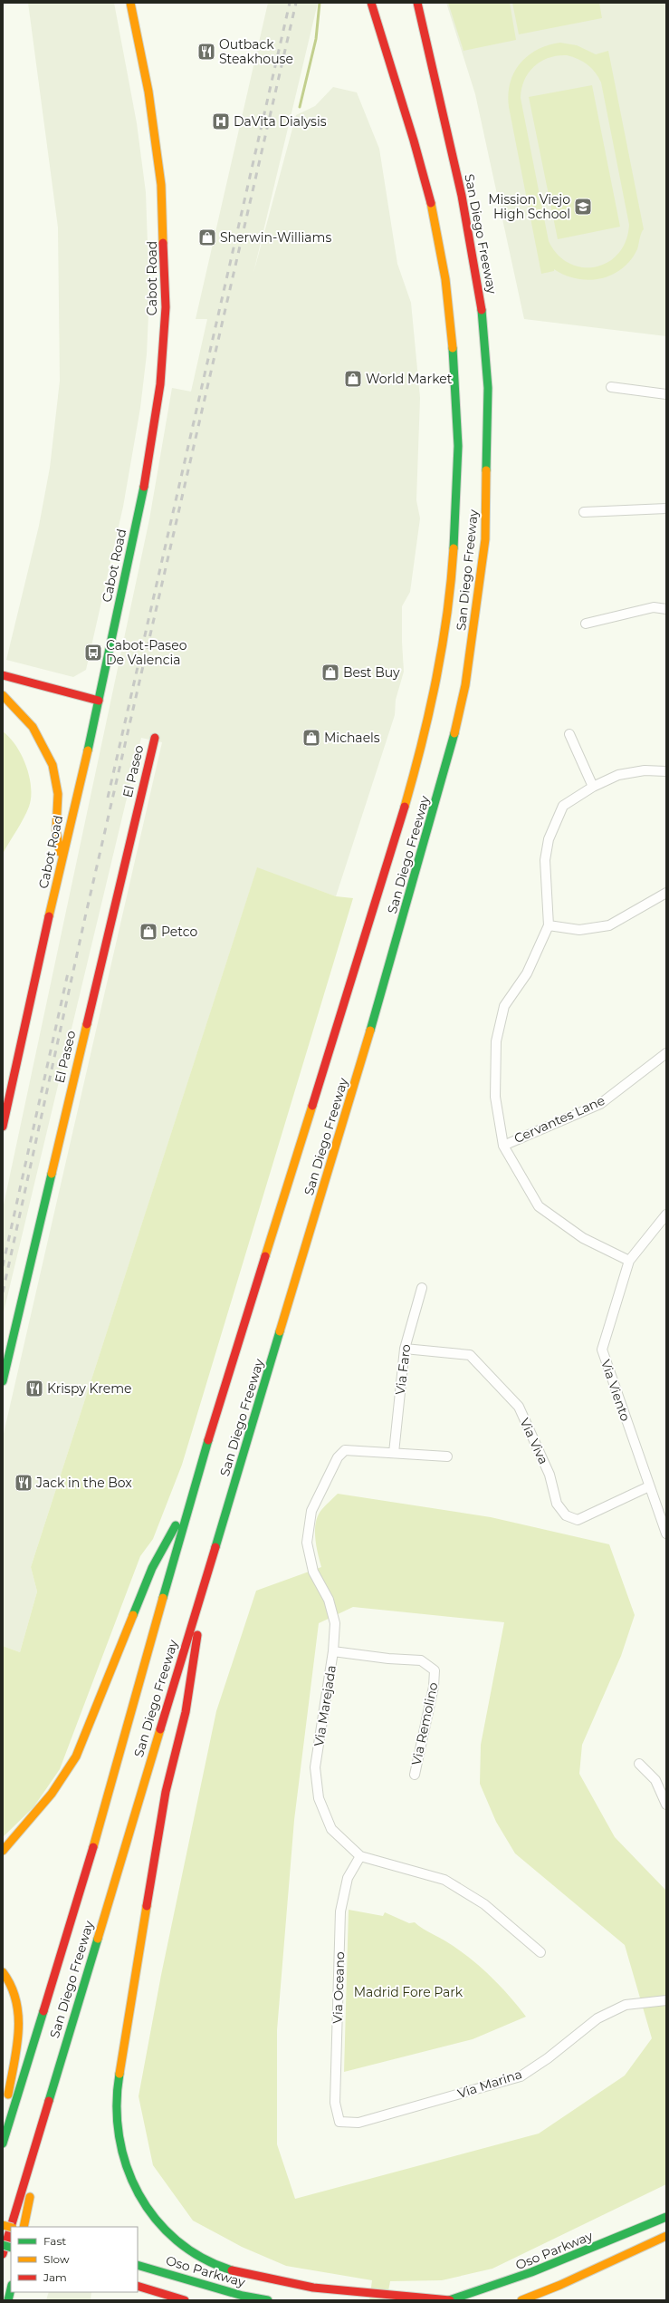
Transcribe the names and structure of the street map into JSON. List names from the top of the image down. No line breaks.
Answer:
{"streets":{"main road":["San Diego Freeway","Cabot Road","El Paseo","Oso Parkway"],"street":["Cervantes Lane","Via Faro","Via Viento","Via Viva","Via Marejada","Via Remolino","Via Oceano","Via Marina"]},"crossings":[["Via Faro","Via Viva"],["Via Faro","Via Marejada"],["Via Viento","Via Viva"],["Via Marejada","Via Remolino"],["Via Marejada","Via Oceano"],["Via Oceano","Via Marina"]],"parks":["Madrid Fore Park"],"places":{"restaurant":["Outback Steakhouse","Krispy Kreme","Jack in the Box"],"hospital":["DaVita Dialysis"],"school or university":["Mission Viejo High School"],"shop":["Sherwin-Williams","World Market","Best Buy","Michaels","Petco"],"bus stop":["Cabot-Paseo De Valencia"]},"legend":["Fast","Slow","Jam"]}
